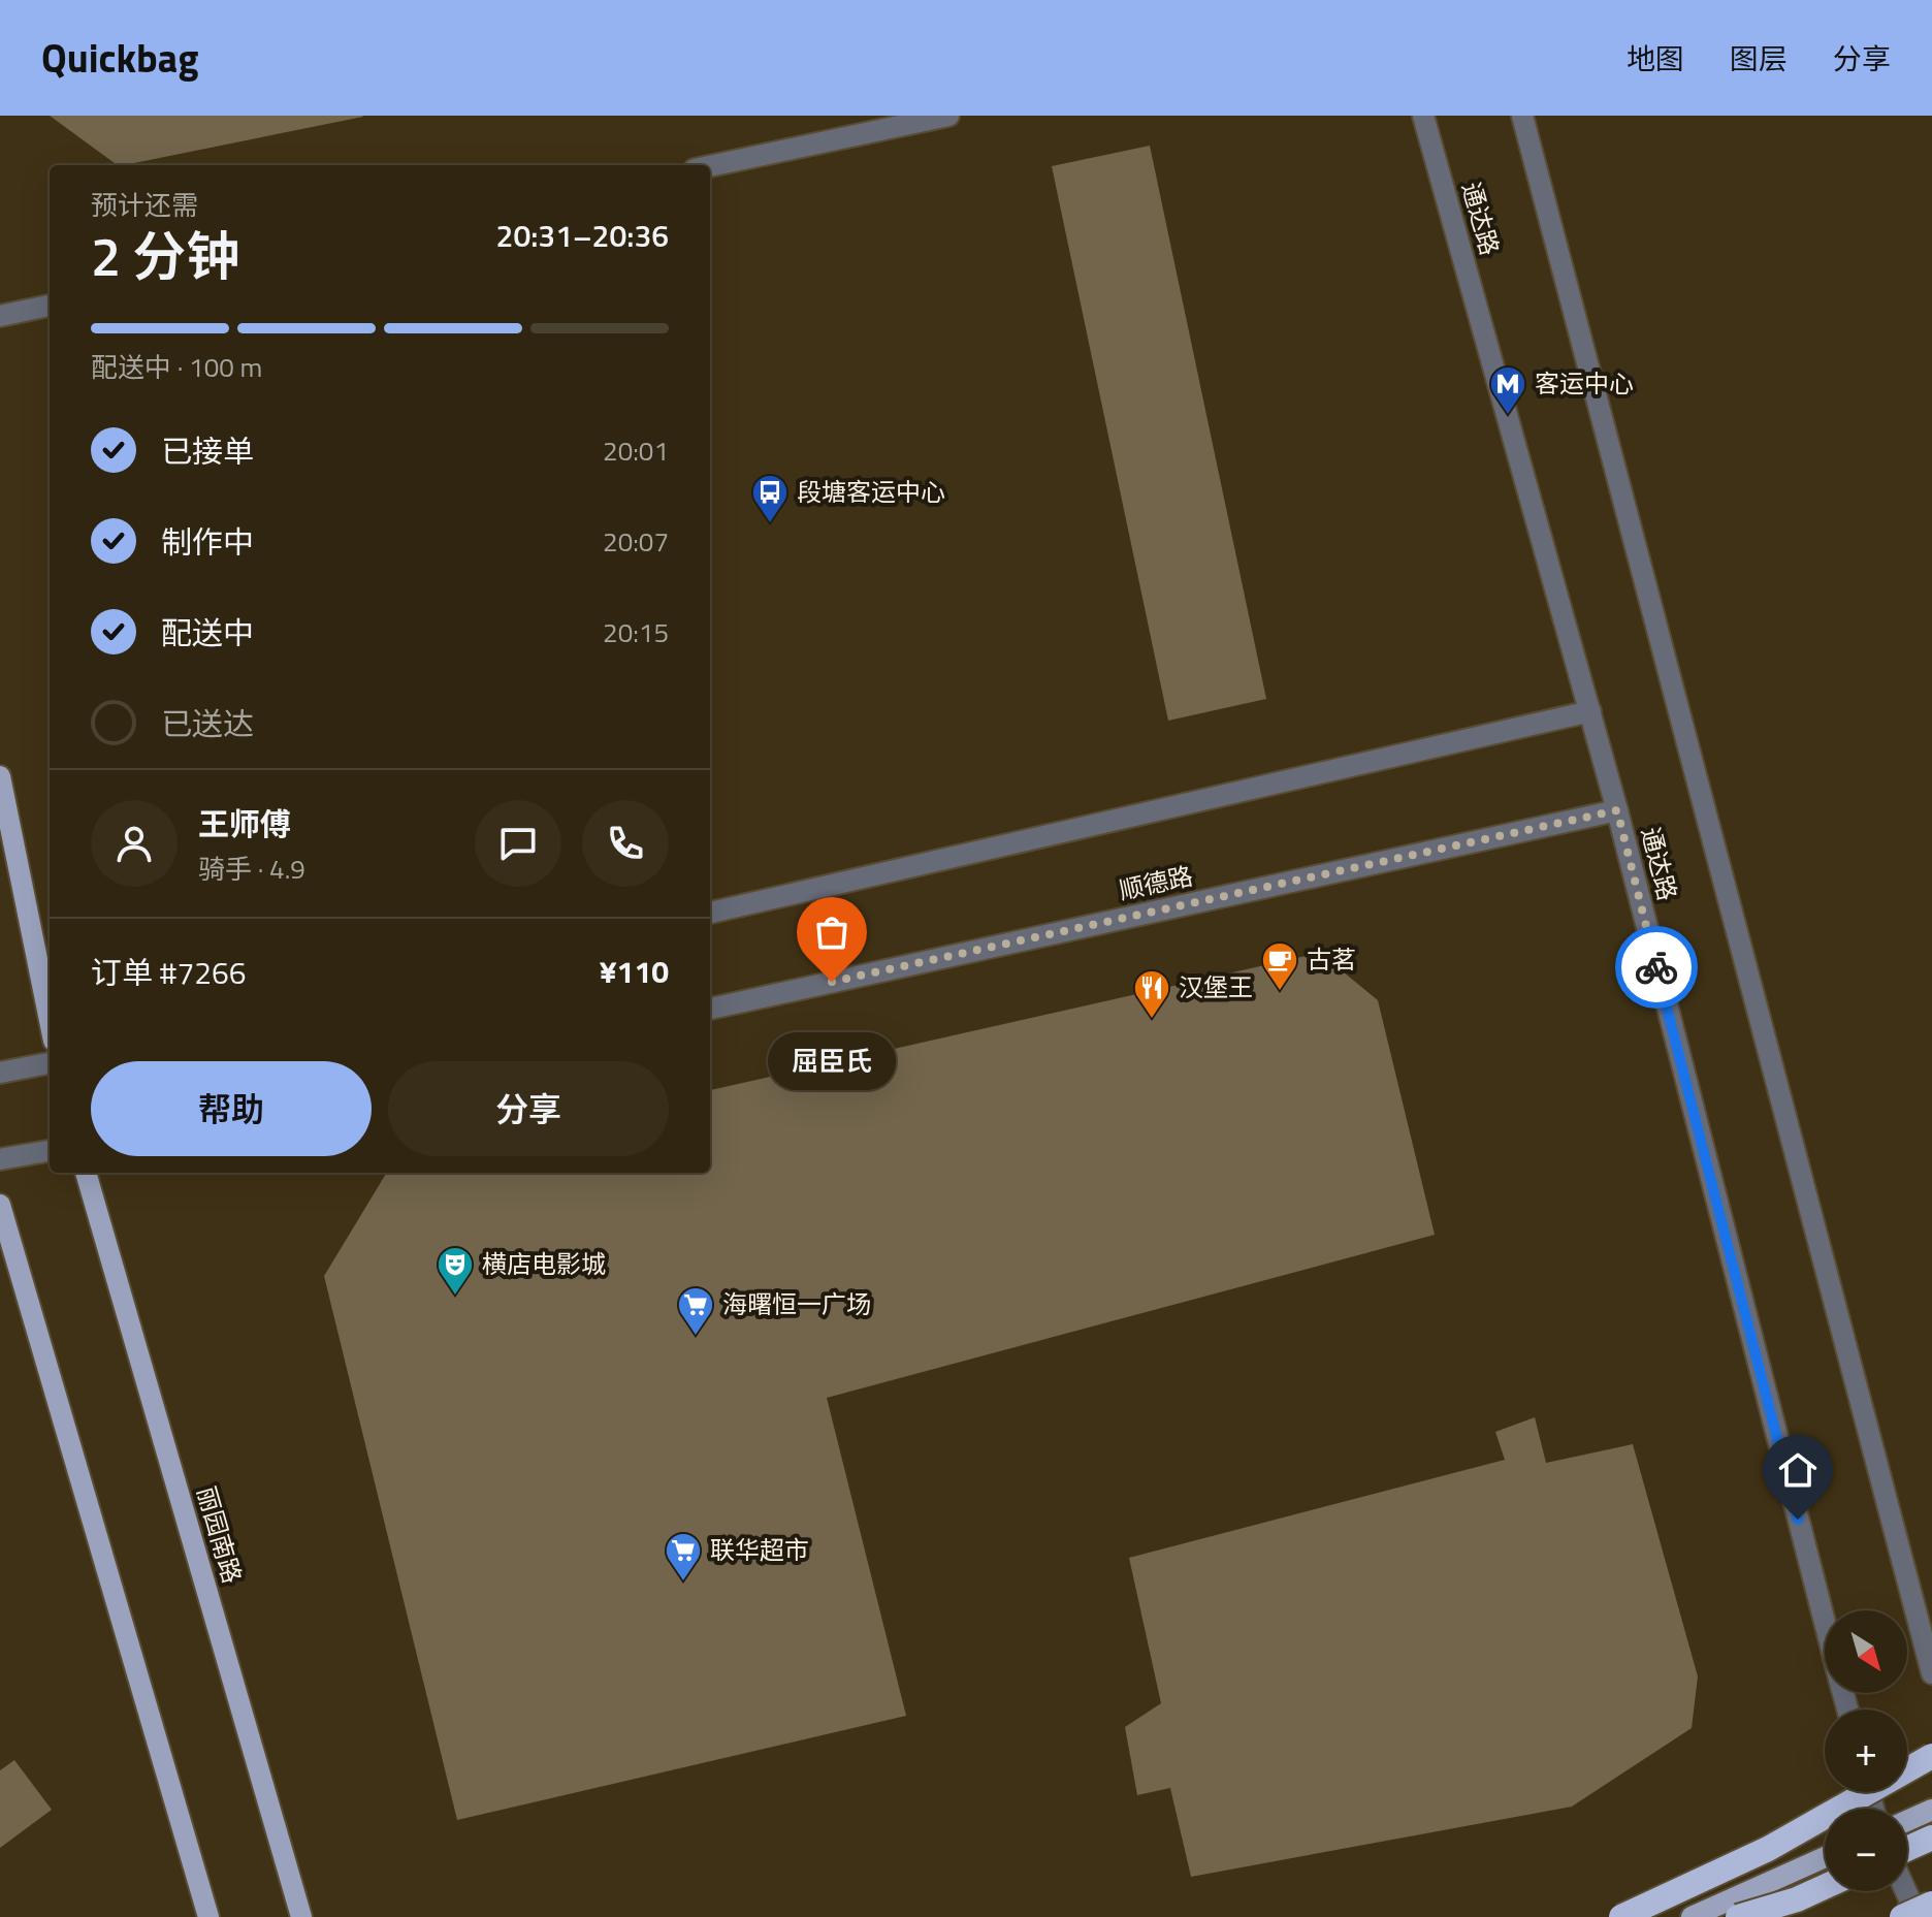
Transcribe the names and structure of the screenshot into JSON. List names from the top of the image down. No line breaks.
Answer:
{"streets":{"main road":["丽园南路"],"street":["通达路","顺德路"]},"crossings":[["通达路","顺德路"]],"places":{"metro station":["客运中心"],"bus stop":["段塘客运中心"],"other":["屈臣氏"],"cafe":["古茗"],"restaurant":["汉堡王"],"theatre":["横店电影城"],"supermarket":["海曙恒一广场","联华超市"]},"north":"bottom right","page":{"header":"Quickbag","nav":["地图","图层","分享"],"heading":["2 分钟","预计还需","20:31–20:36"],"panel":["王师傅","骑手 · 4.9","订单 #7266","¥110"],"bar":"配送中 · 100 m","list":[["已接单","20:01"],["制作中","20:07"],["配送中","20:15"],"已送达"],"bubble":"屈臣氏","buttons":["帮助","分享"],"map_buttons":["+","−"]}}
